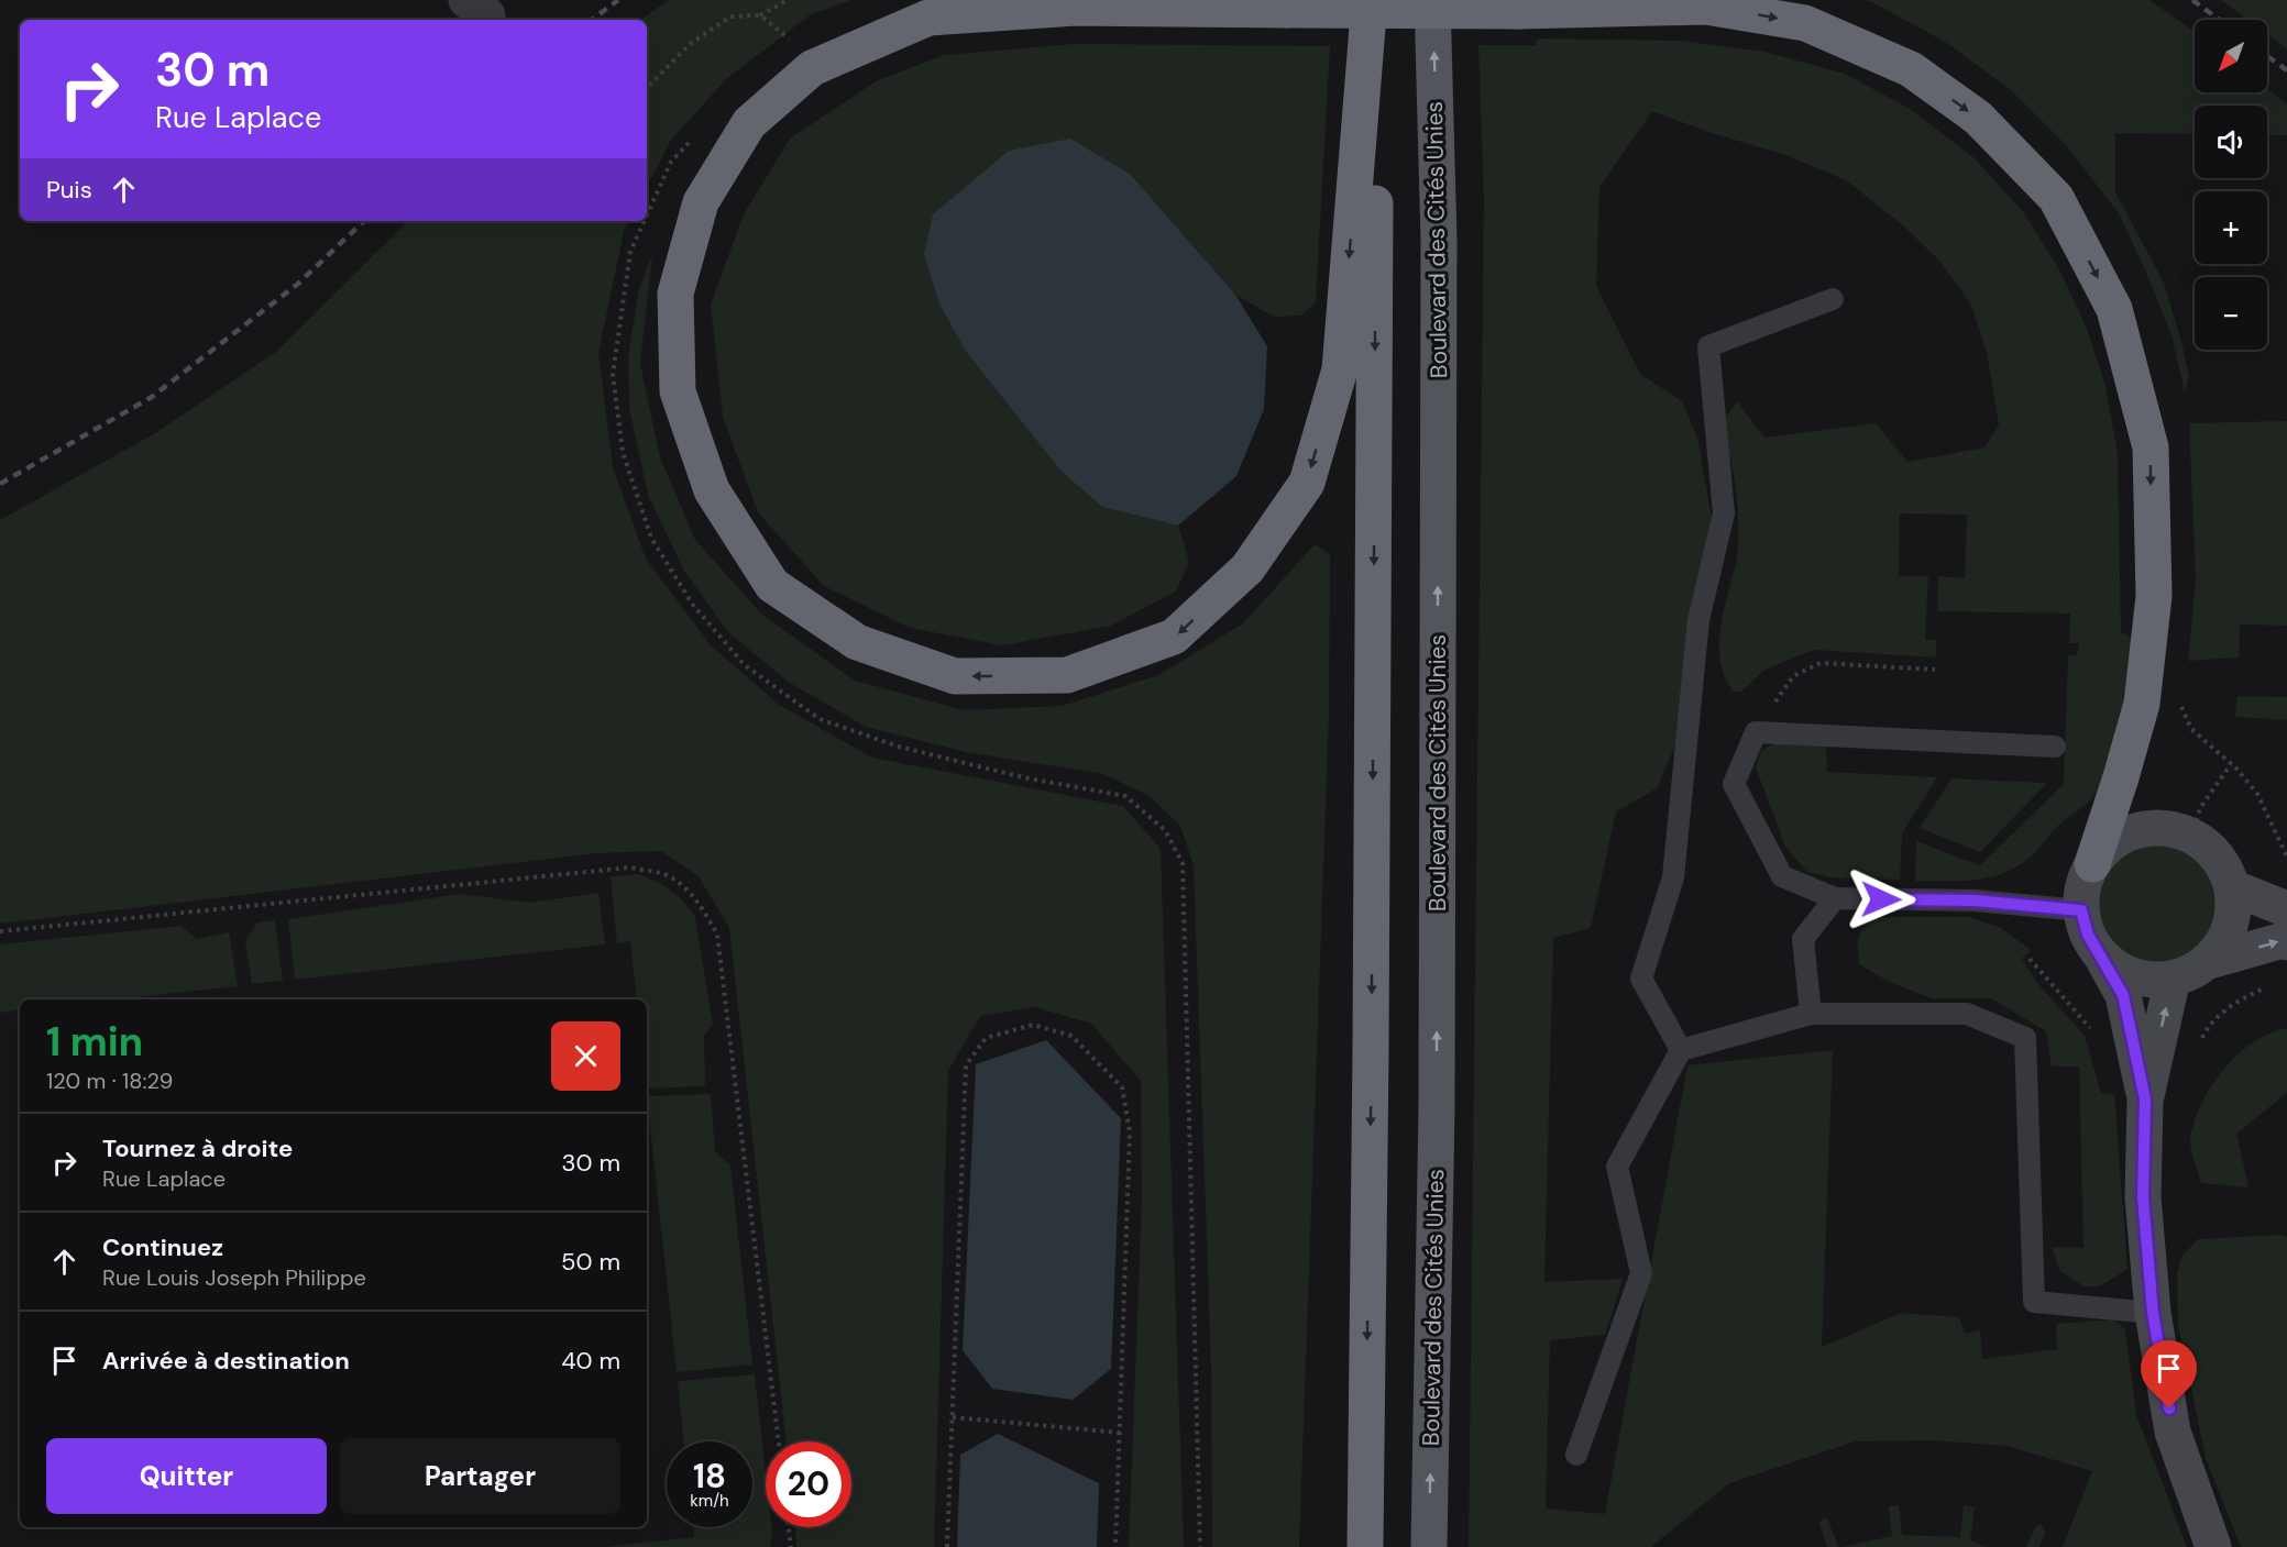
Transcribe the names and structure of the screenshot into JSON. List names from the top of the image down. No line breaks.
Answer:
{"streets":{"main road":["Boulevard des Cités Unies"]},"one_way":["Boulevard des Cités Unies"],"north":"bottom left","page":{"map_buttons":["+","−"],"turn":["30 m","Rue Laplace"],"then":"Puis","heading":["1 min","120 m · 18:29"],"list":[{"name":"Tournez à droite","note":"Rue Laplace","value":"30 m"},{"name":"Continuez","note":"Rue Louis Joseph Philippe","value":"50 m"},{"name":"Arrivée à destination","value":"40 m"}],"buttons":["Quitter","Partager"],"speed":"18 km/h","limit":"20"}}
